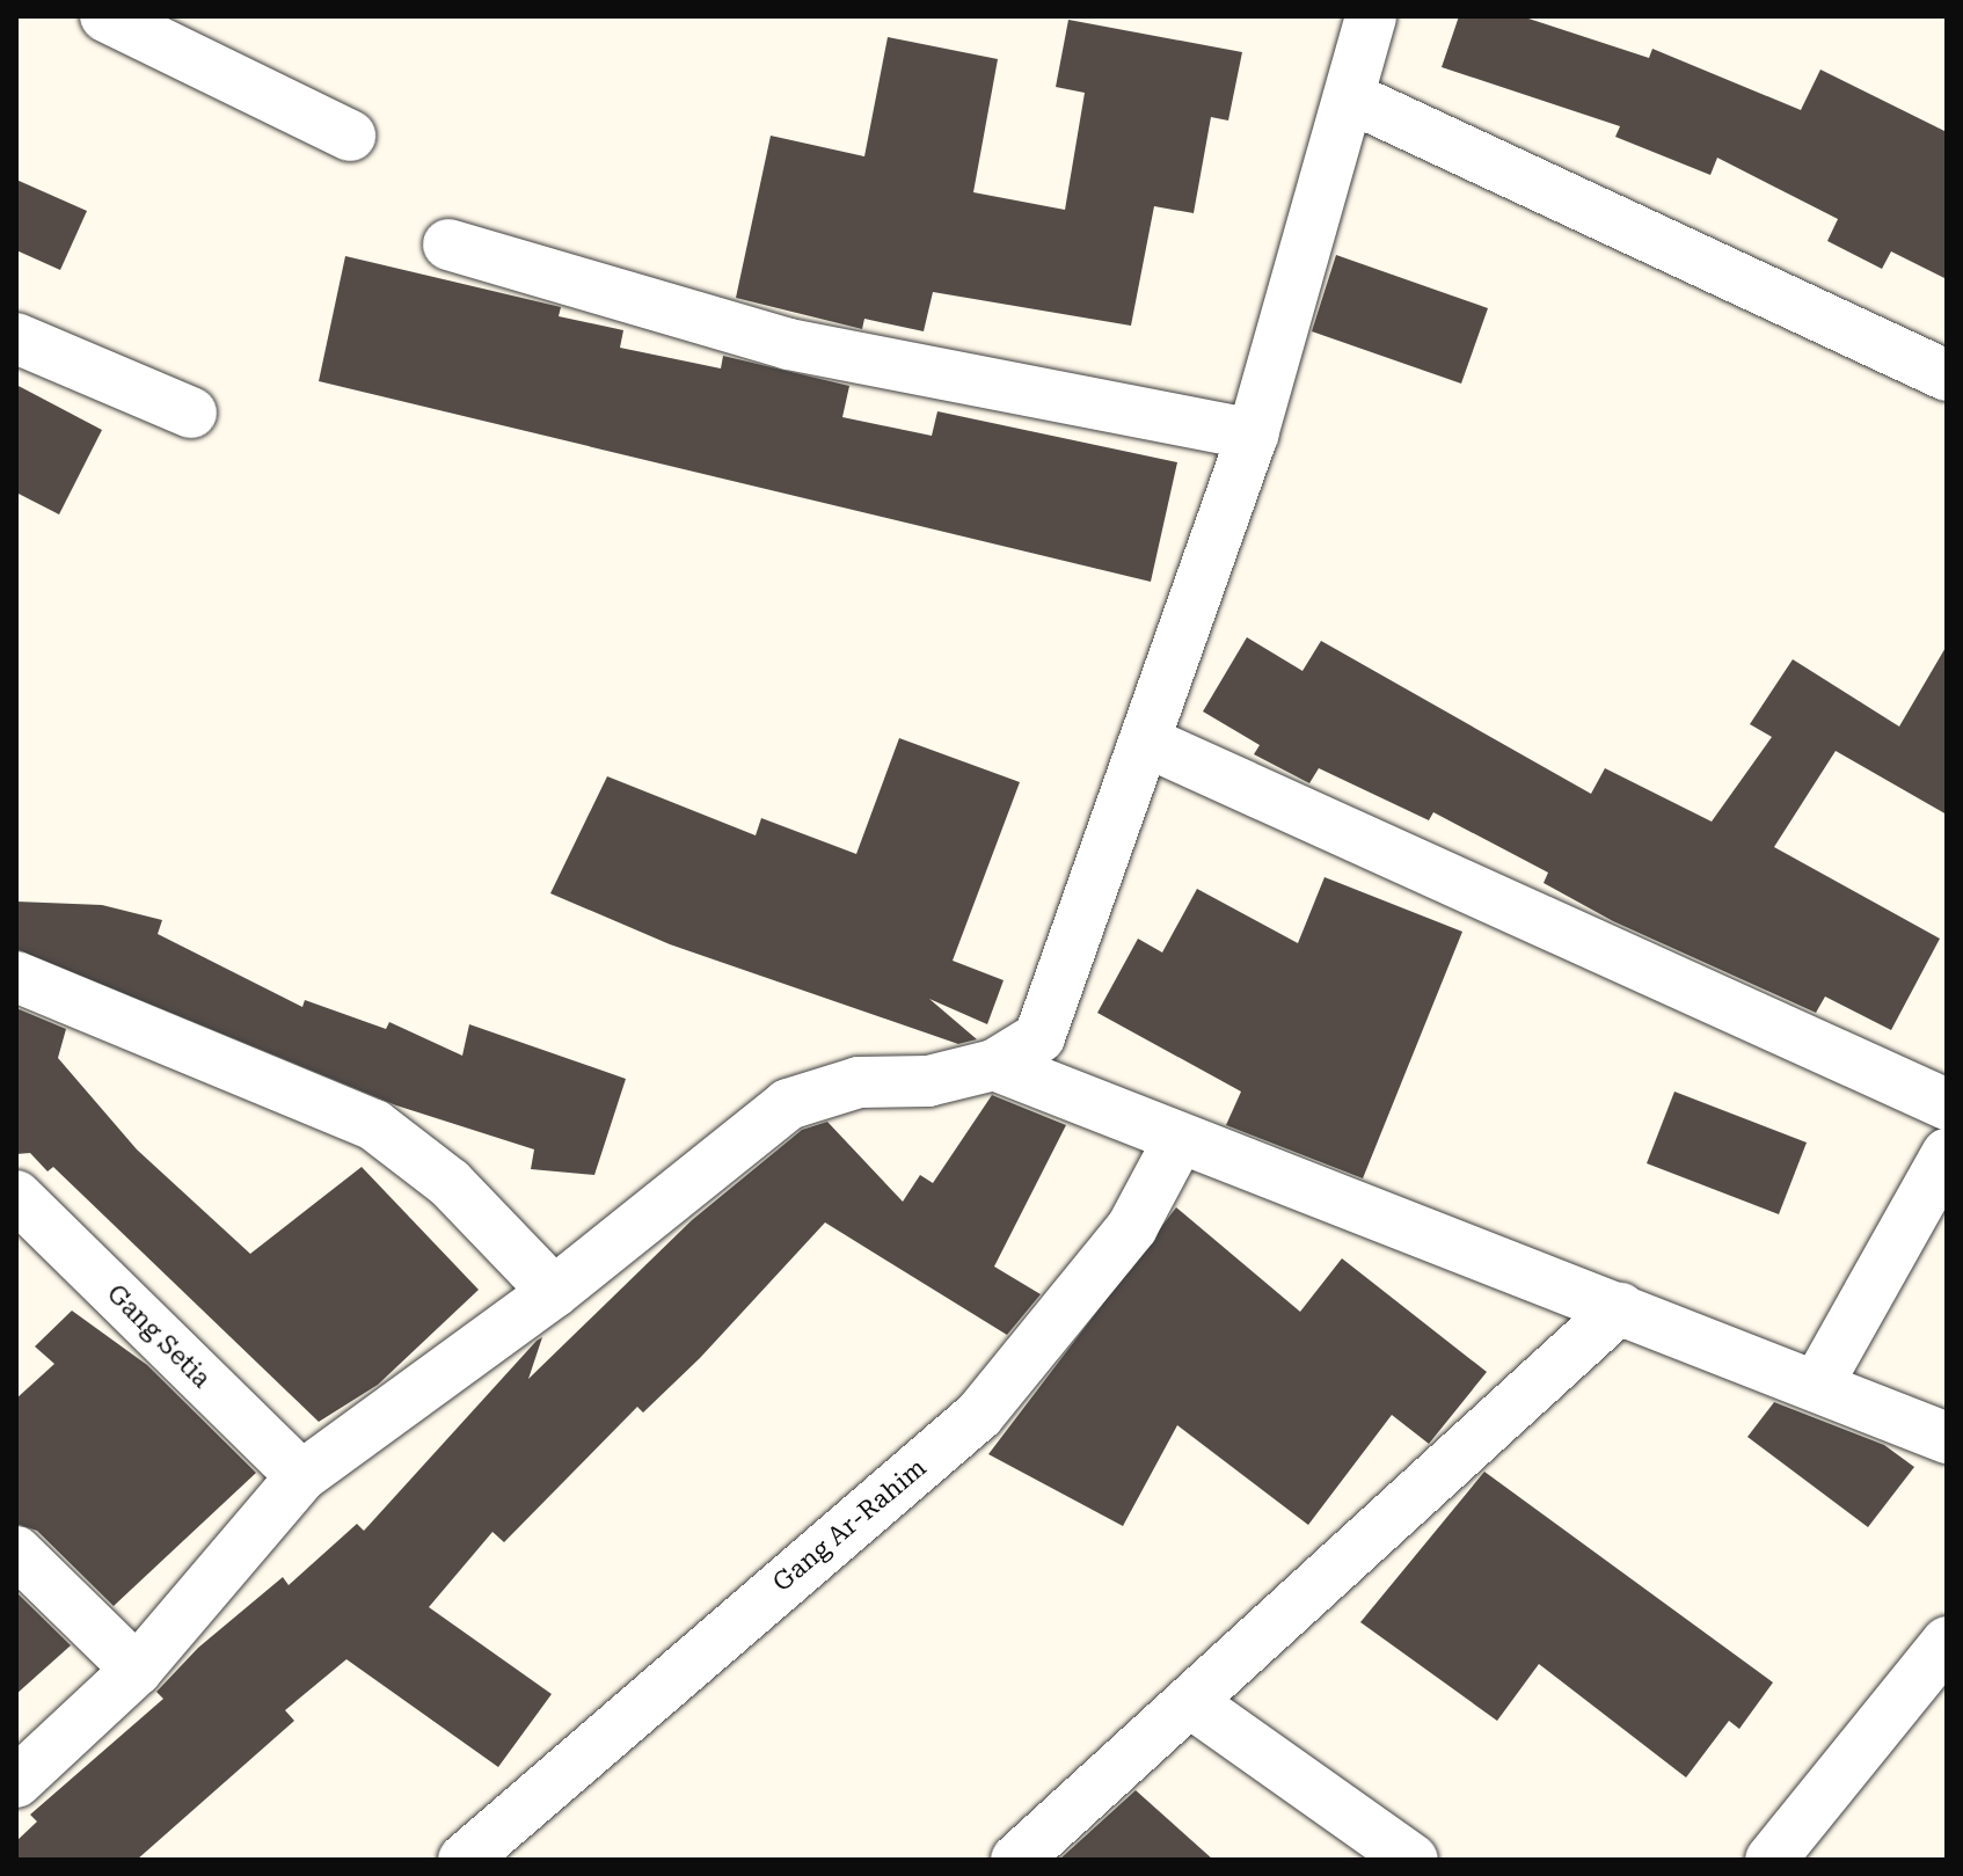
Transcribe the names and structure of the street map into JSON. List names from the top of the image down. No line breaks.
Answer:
{"streets":{"street":["Gang Setia","Gang Ar-Rahim"]}}
